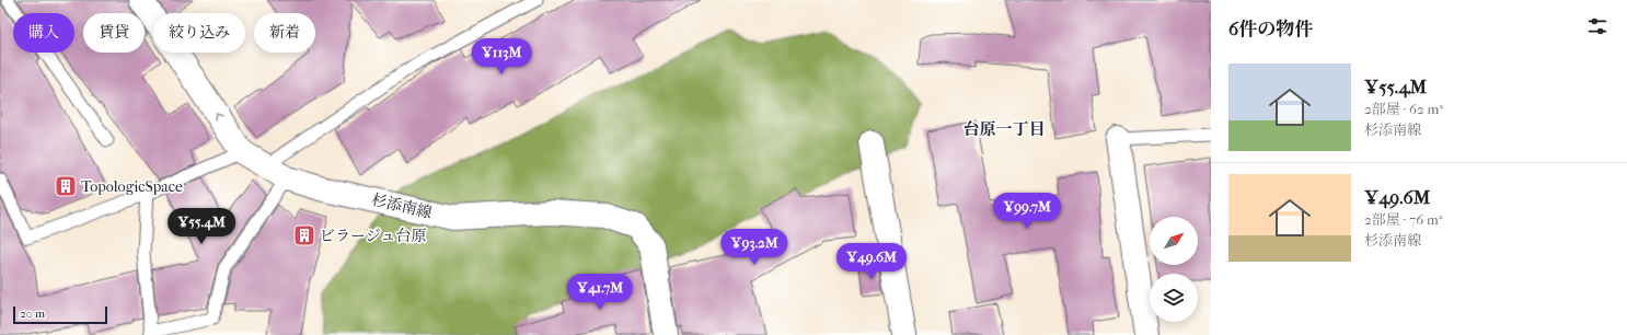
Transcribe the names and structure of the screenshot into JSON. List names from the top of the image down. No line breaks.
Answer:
{"streets":{"street":["杉添南線"]},"districts":["台原一丁目"],"places":{"building":["TopologicSpace","ビラージュ台原"]},"scale_bar":"20 m","north":"top right","page":{"heading":"6件の物件","chip":["購入","賃貸","絞り込み","新着"],"price":["¥113M","¥99.7M","¥55.4M","¥93.2M","¥49.6M","¥41.7M"],"list":[{"name":"¥55.4M","note":"2部屋 · 62 m² · 杉添南線"},{"name":"¥49.6M","note":"2部屋 · 76 m² · 杉添南線"}],"scale":"20 m"}}
